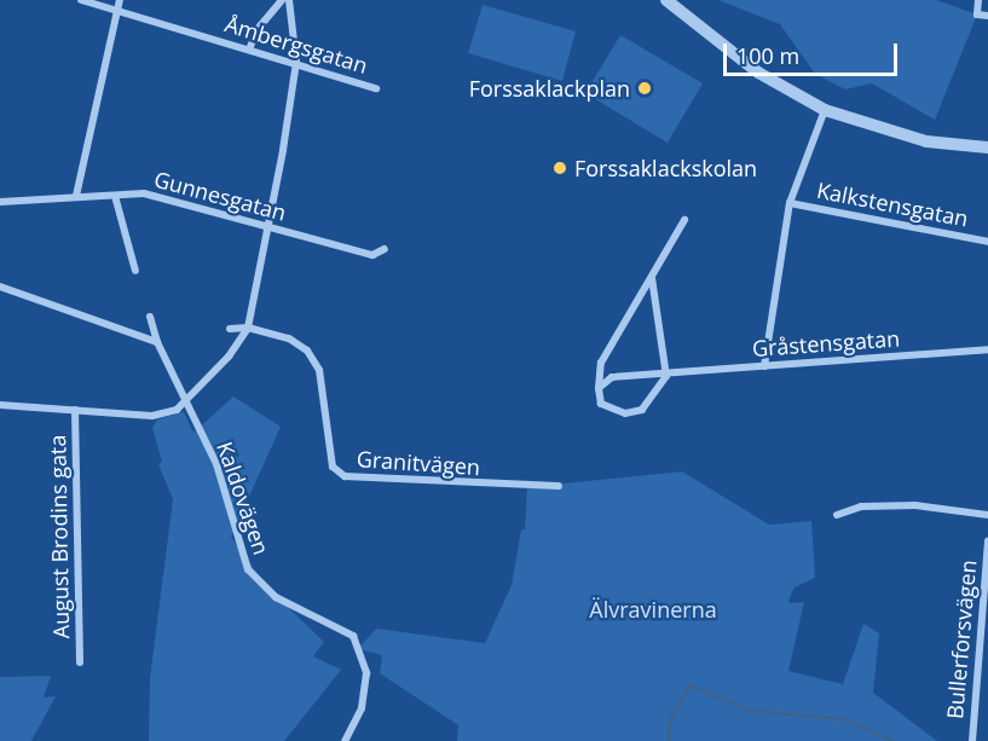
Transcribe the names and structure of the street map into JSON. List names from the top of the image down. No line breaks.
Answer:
{"streets":{"street":["Åmbergsgatan","Gunnesgatan","Kalkstensgatan","Gråstensgatan","Granitvägen","Kaldovägen","August Brodins gata","Bullerforsvägen"]},"parks":["Älvravinerna"],"places":["Forssaklackplan","Forssaklackskolan"],"scale_bar":"100 m"}
